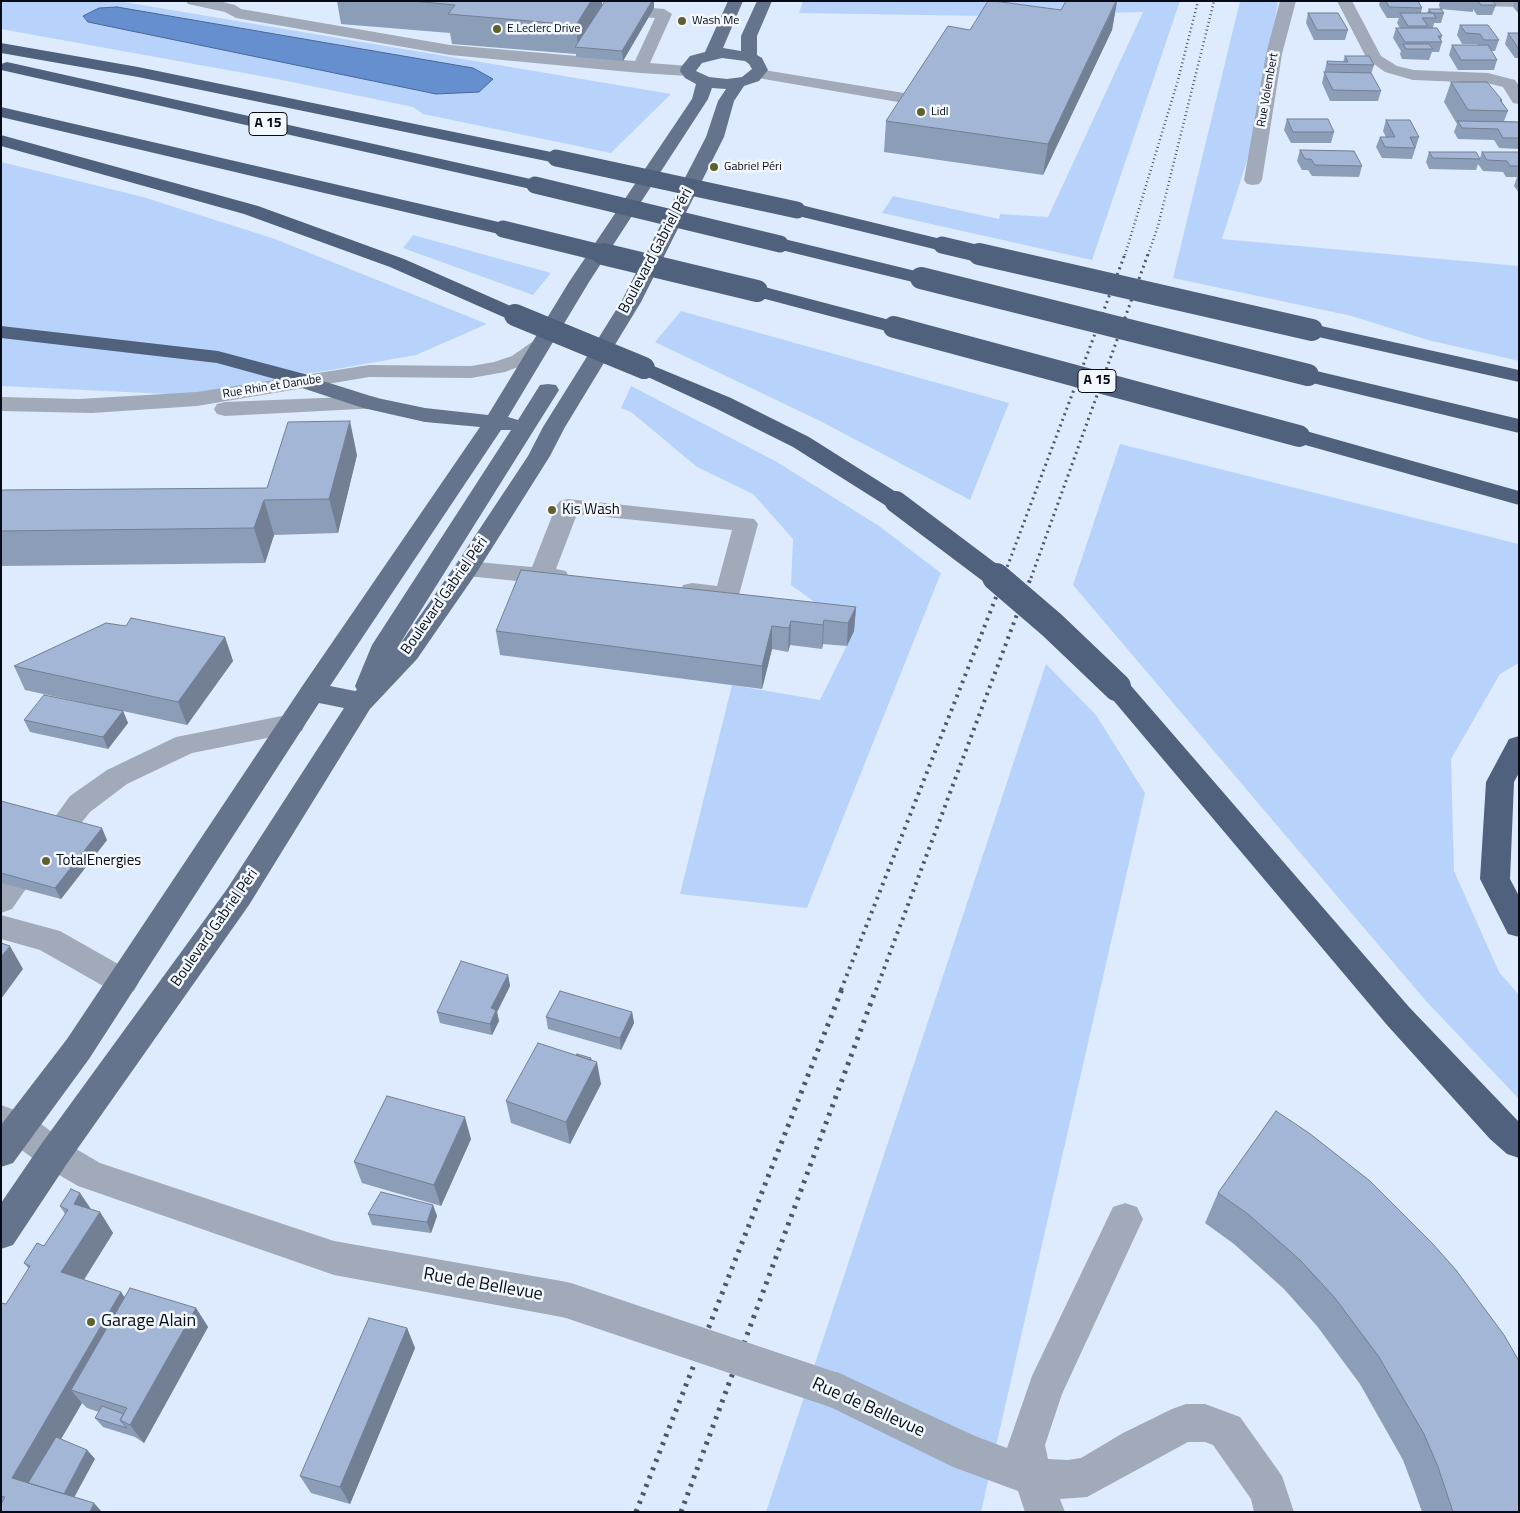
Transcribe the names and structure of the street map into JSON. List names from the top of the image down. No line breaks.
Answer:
{"streets":{"highway":["A 15"],"main road":["Boulevard Gabriel Péri"],"street":["Rue Volembert","Rue Rhin et Danube","Rue de Bellevue"]},"crossings":[["Boulevard Gabriel Péri","Rue de Bellevue"]],"places":["Wash Me","E.Leclerc Drive","Lidl","Gabriel Péri","Kis Wash","TotalEnergies","Garage Alain"]}
